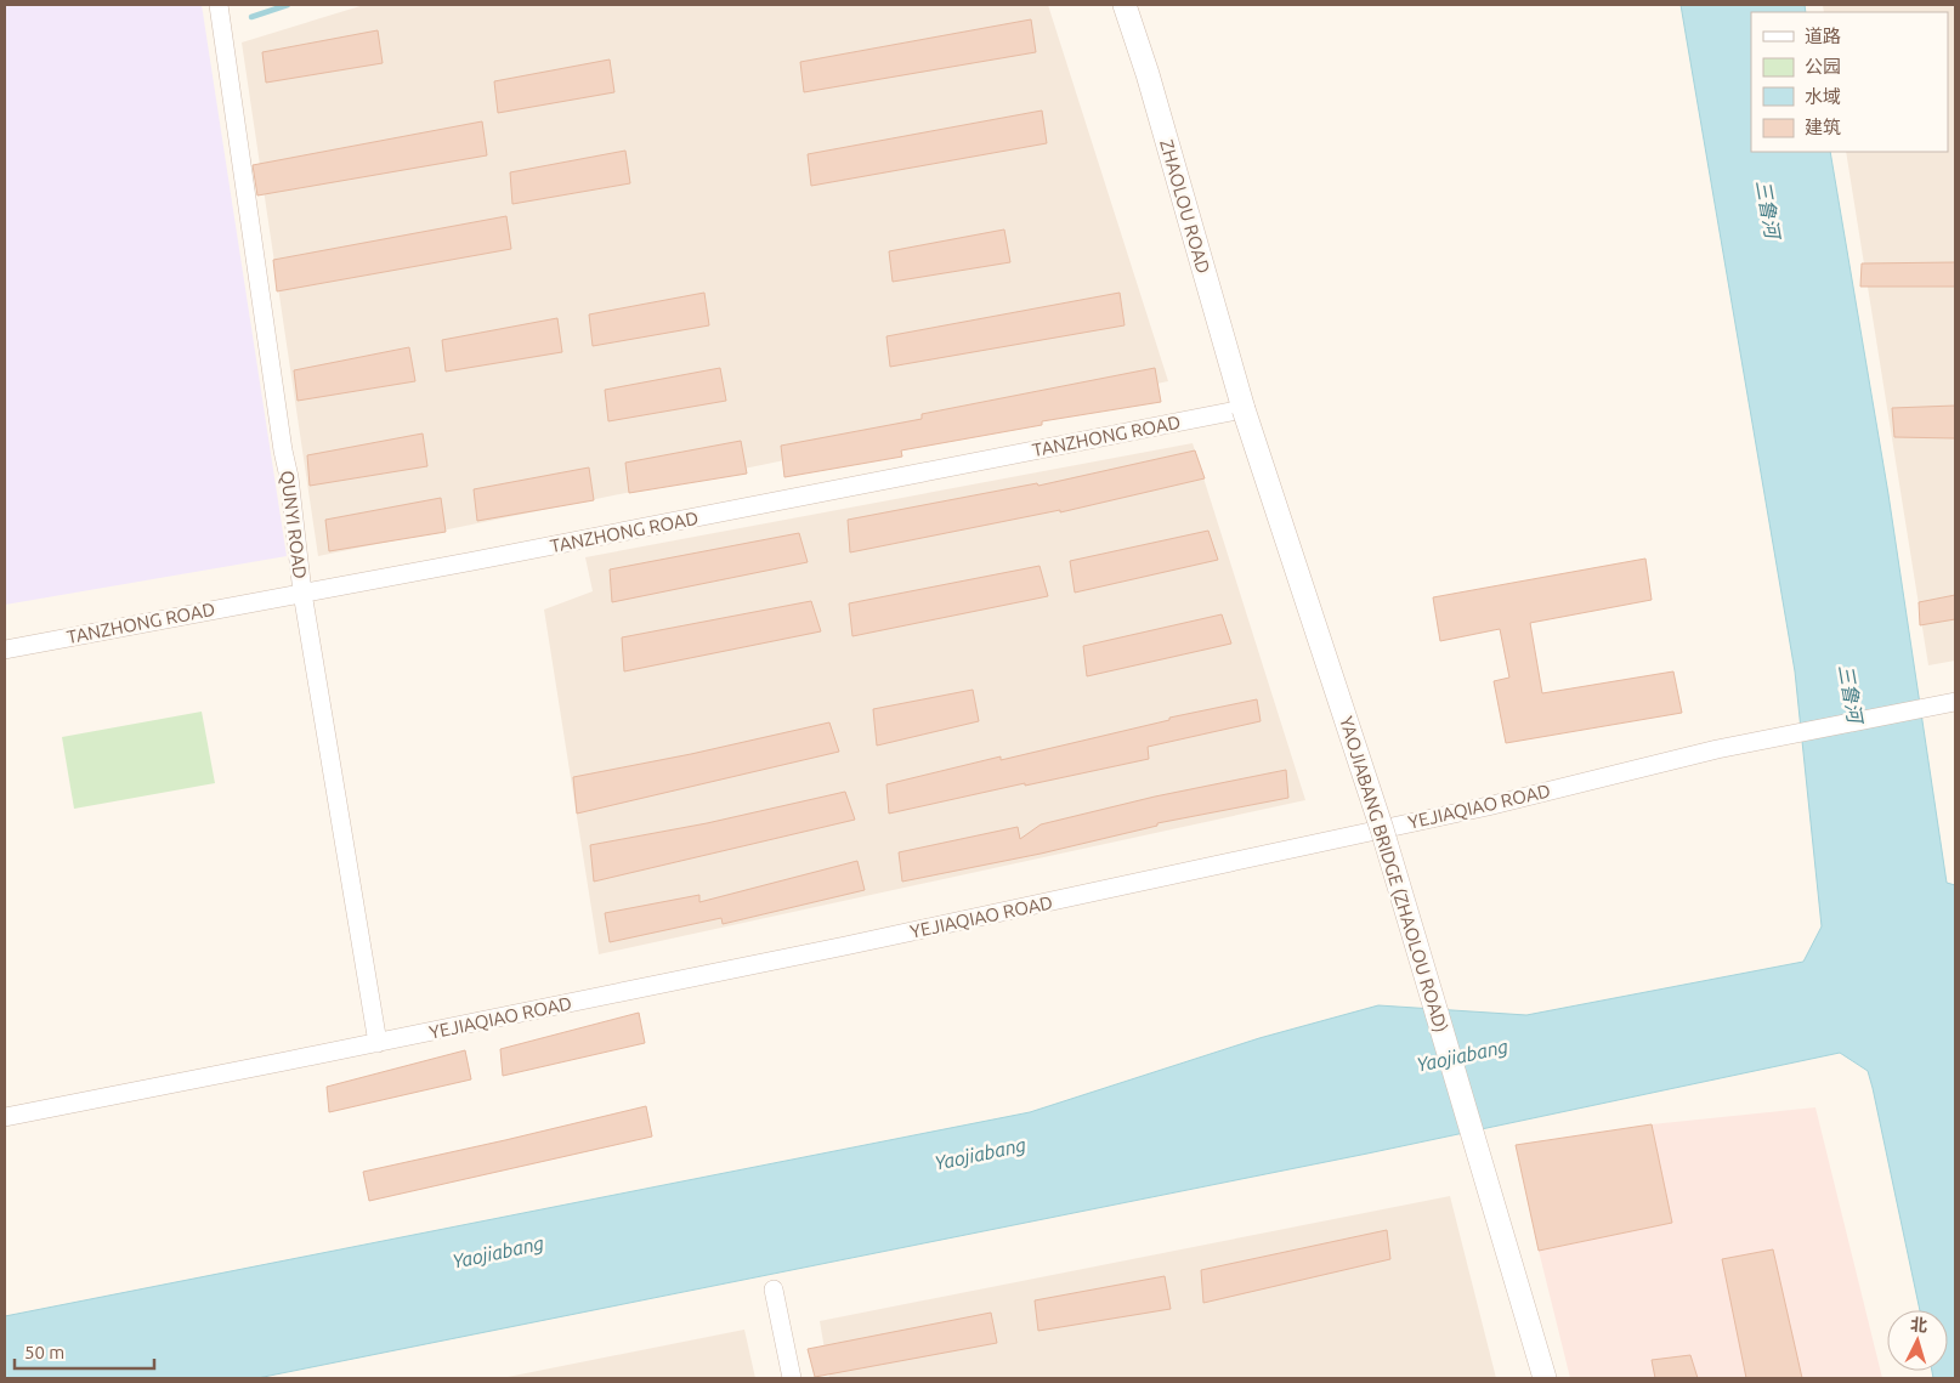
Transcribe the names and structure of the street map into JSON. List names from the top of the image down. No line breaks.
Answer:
{"streets":{"street":["ZHAOLOU ROAD","TANZHONG ROAD","QUNYI ROAD","YEJIAQIAO ROAD","YAOJIABANG BRIDGE (ZHAOLOU ROAD)"]},"crossings":[["ZHAOLOU ROAD","TANZHONG ROAD"],["ZHAOLOU ROAD","YAOJIABANG BRIDGE (ZHAOLOU ROAD)"],["TANZHONG ROAD","QUNYI ROAD"],["TANZHONG ROAD","YAOJIABANG BRIDGE (ZHAOLOU ROAD)"],["QUNYI ROAD","YEJIAQIAO ROAD"]],"water":["三鲁河","Yaojiabang"],"legend":["道路","公园","水域","建筑"],"scale_bar":"50 m","north":"top"}
